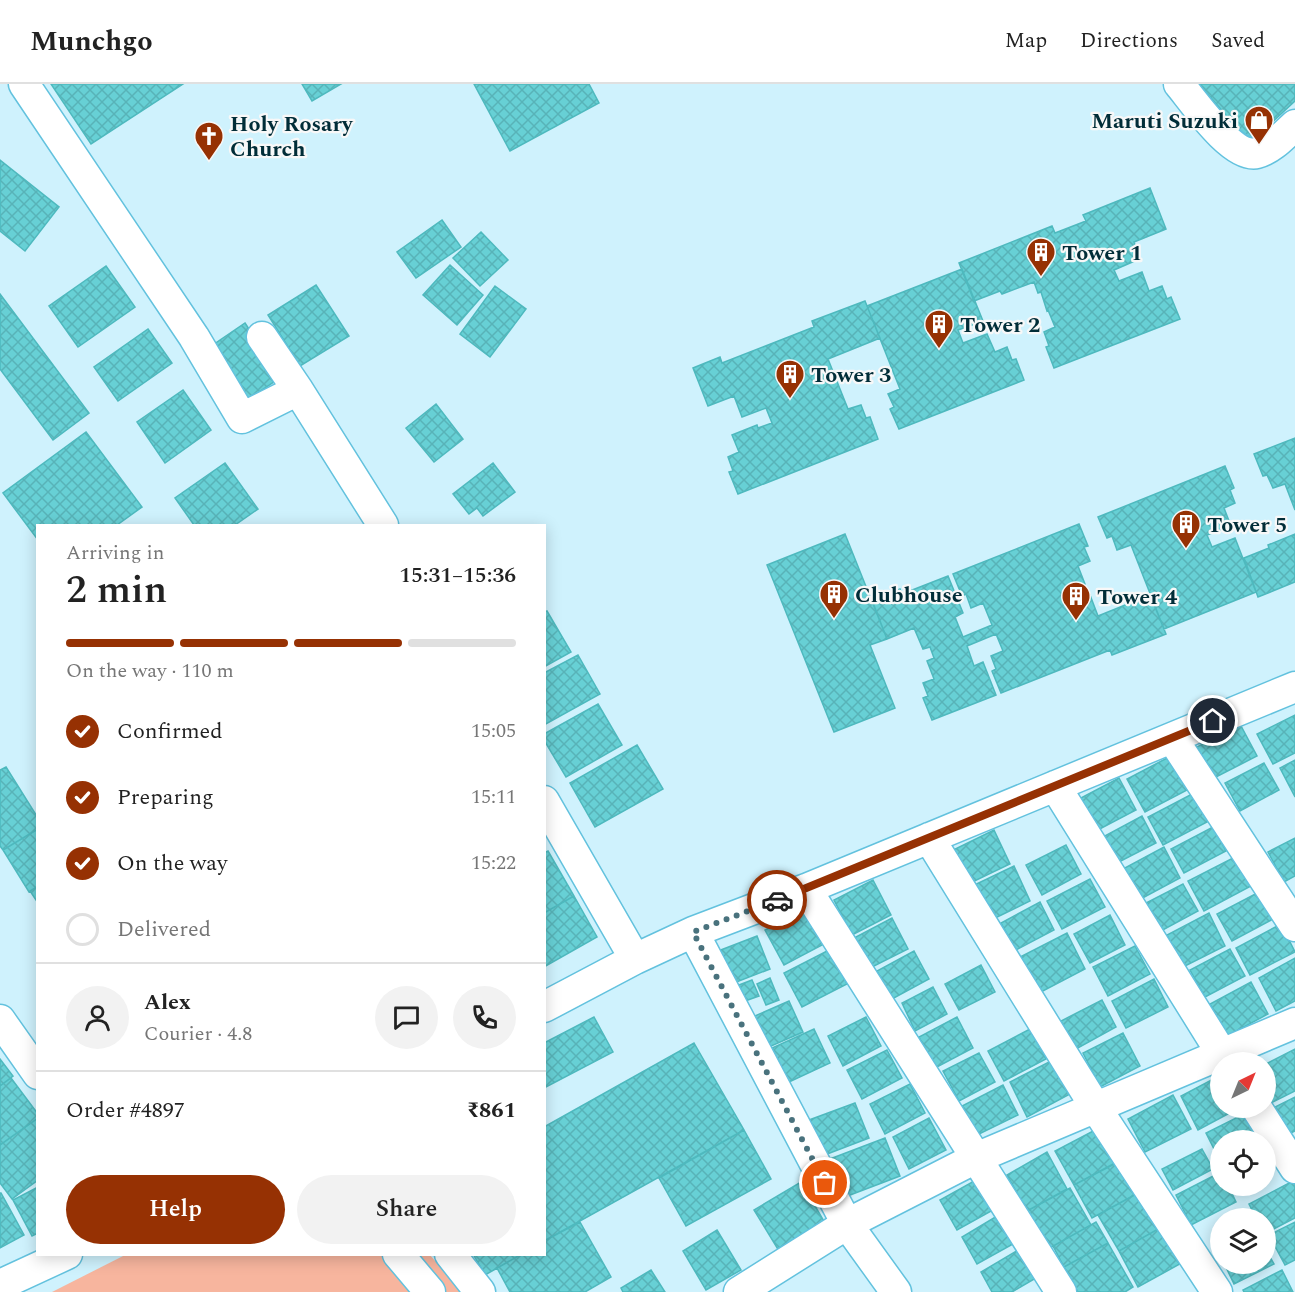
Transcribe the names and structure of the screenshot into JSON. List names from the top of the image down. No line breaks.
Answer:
{"places":{"shop":["Maruti Suzuki"],"church":["Holy Rosary Church"],"building":["Tower 1","Tower 2","Tower 3","Tower 5","Clubhouse","Tower 4"]},"north":"top right","page":{"header":"Munchgo","nav":["Map","Directions","Saved"],"heading":["2 min","Arriving in","15:31–15:36"],"panel":["Alex","Courier · 4.8","Order #4897","₹861"],"bar":"On the way · 110 m","list":[["Confirmed","15:05"],["Preparing","15:11"],["On the way","15:22"],"Delivered"],"buttons":["Help","Share"]}}
